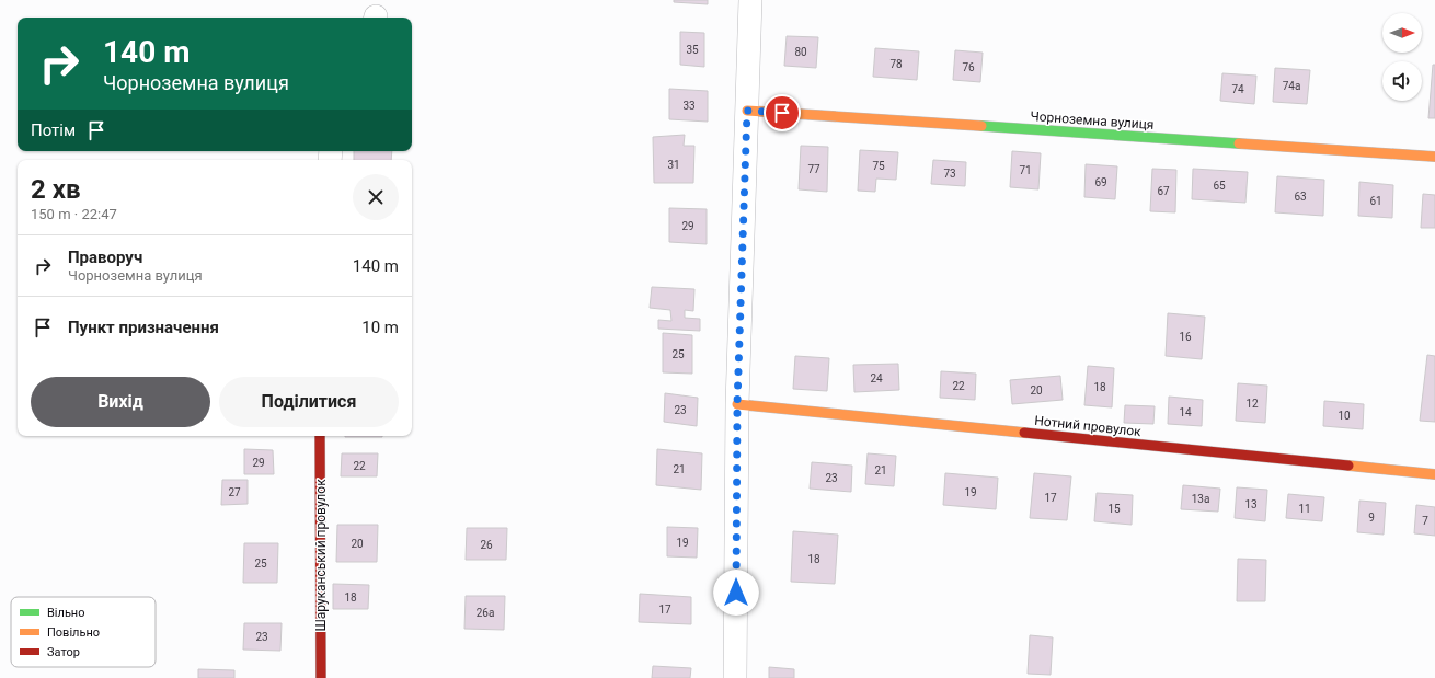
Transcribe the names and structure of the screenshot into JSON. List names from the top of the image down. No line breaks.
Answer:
{"streets":{"street":["Чорноземна вулиця","Нотний провулок","Шаруканський провулок"]},"house_numbers":["35","80","78","76","74а","74","33","31","75","77","71","73","69","65","67","63","61","29","16","25","24","22","18","20","12","23","14","10","29","22","21","21","23","27","19","17","13а","13","15","11","9","7","19","20","26","18","25","18","17","26а","23"],"legend":["Вільно","Повільно","Затор"],"north":"right","page":{"turn":["140 m","Чорноземна вулиця"],"then":"Потім","heading":["2 хв","150 m · 22:47"],"list":[{"name":"Праворуч","note":"Чорноземна вулиця","value":"140 m"},{"name":"Пункт призначення","value":"10 m"}],"buttons":["Вихід","Поділитися"]}}
